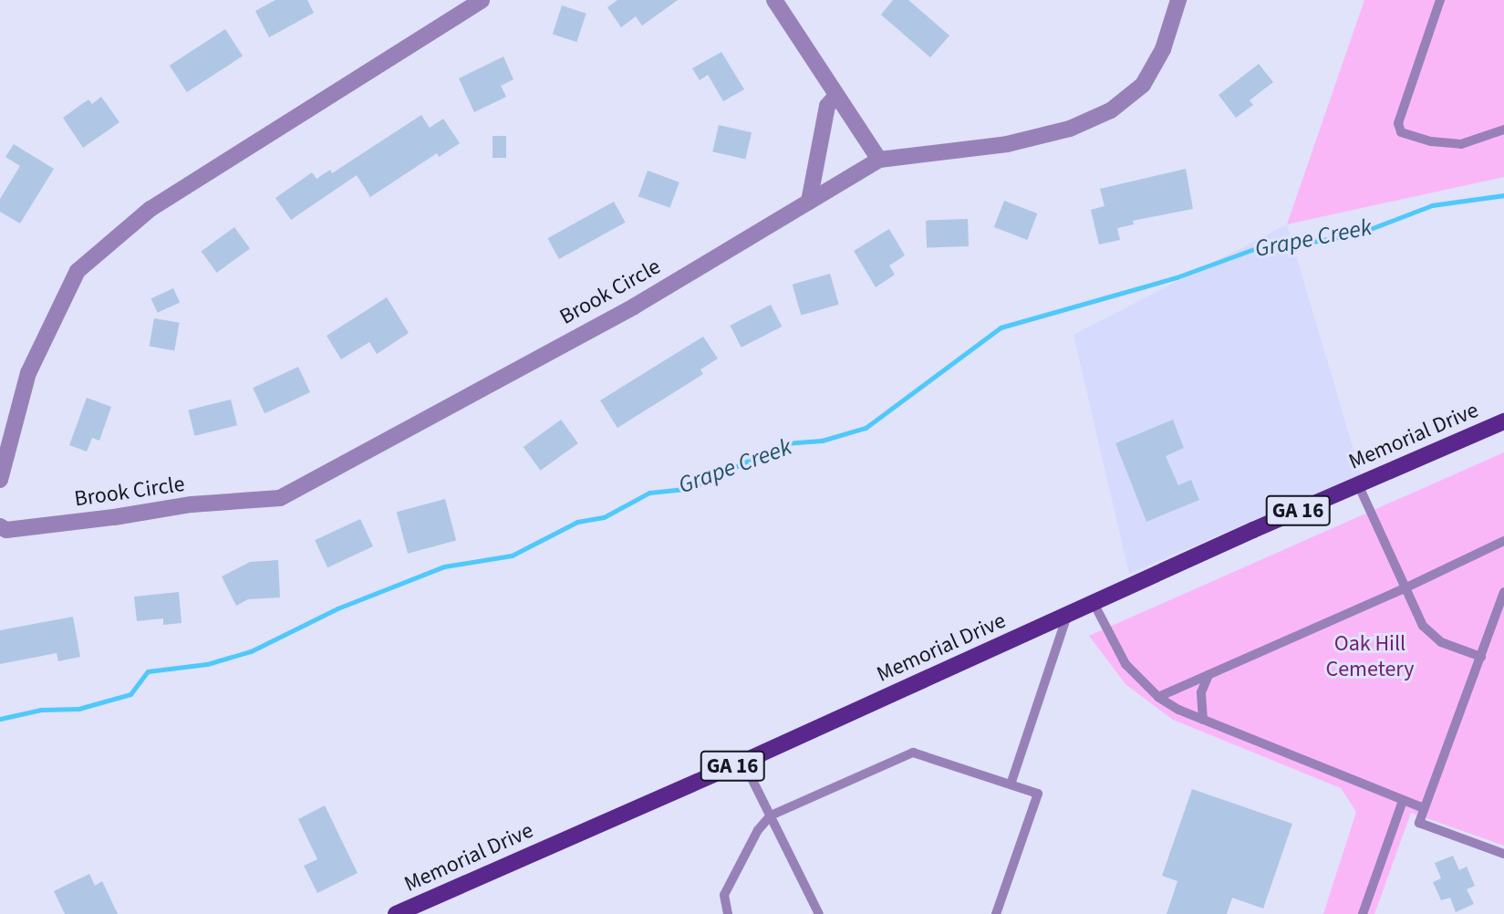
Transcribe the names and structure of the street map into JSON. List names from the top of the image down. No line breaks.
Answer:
{"streets":{"main road":["Memorial Drive","GA 16"],"street":["Brook Circle"]},"water":["Grape Creek"],"parks":["Oak Hill Cemetery"]}
